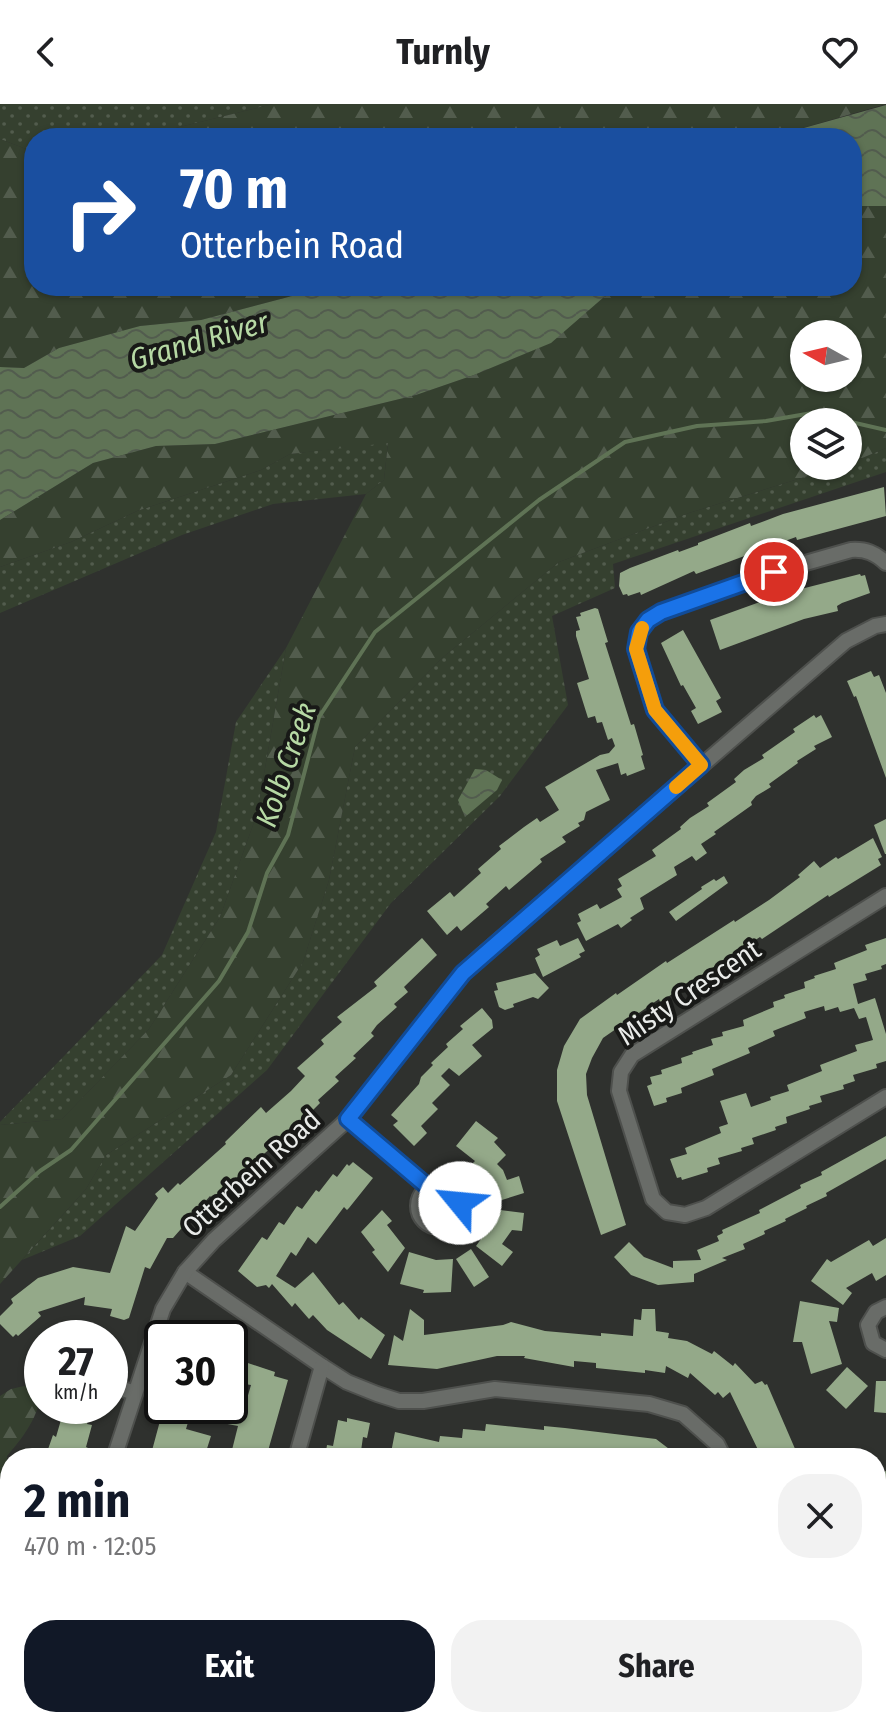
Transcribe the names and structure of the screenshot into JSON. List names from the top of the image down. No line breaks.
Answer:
{"streets":{"street":["Misty Crescent","Otterbein Road"]},"water":["Grand River","Kolb Creek"],"north":"left","page":{"header":"Turnly","turn":["70 m","Otterbein Road"],"speed":"27 km/h","limit":"30","heading":["2 min","470 m · 12:05"],"buttons":["Exit","Share"]}}
